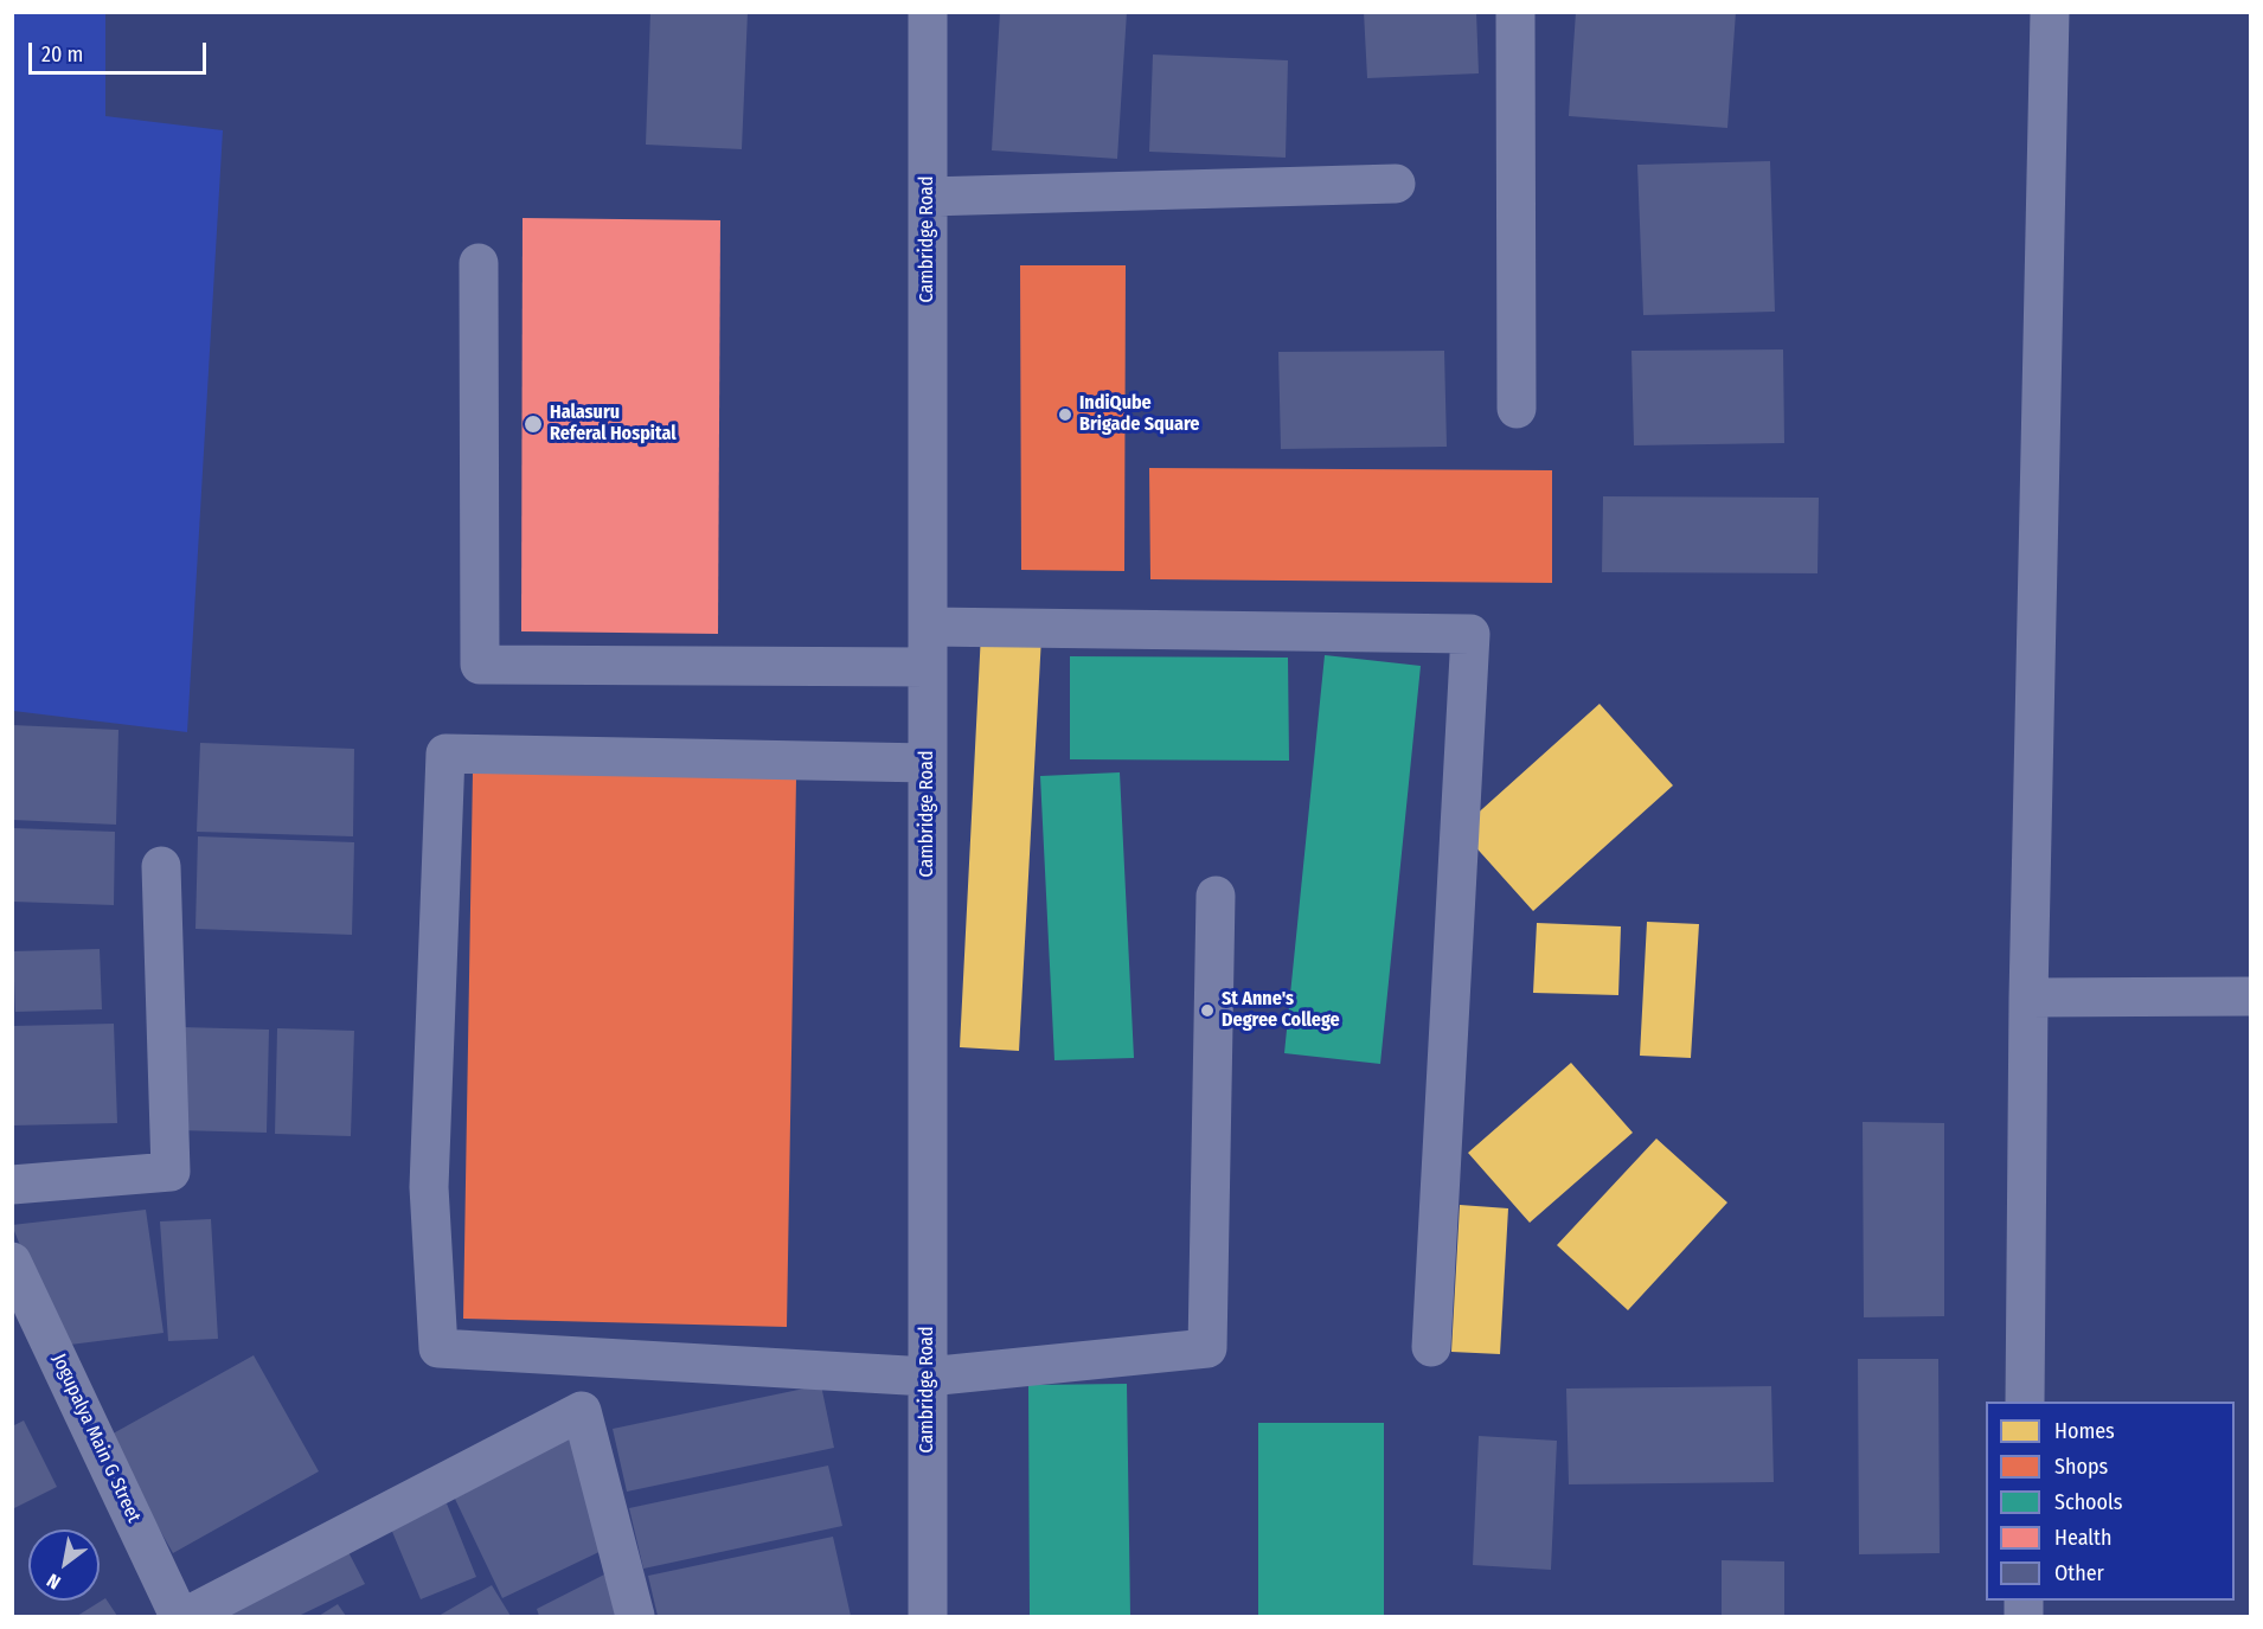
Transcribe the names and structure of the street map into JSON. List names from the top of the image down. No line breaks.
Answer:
{"streets":{"street":["Cambridge Road","Jogupalya Main G Street"]},"places":["IndiQube Brigade Square","Halasuru Referal Hospital","St Anne's Degree College"],"legend":["Homes","Shops","Schools","Health","Other"],"scale_bar":"20 m","north":"bottom left"}
